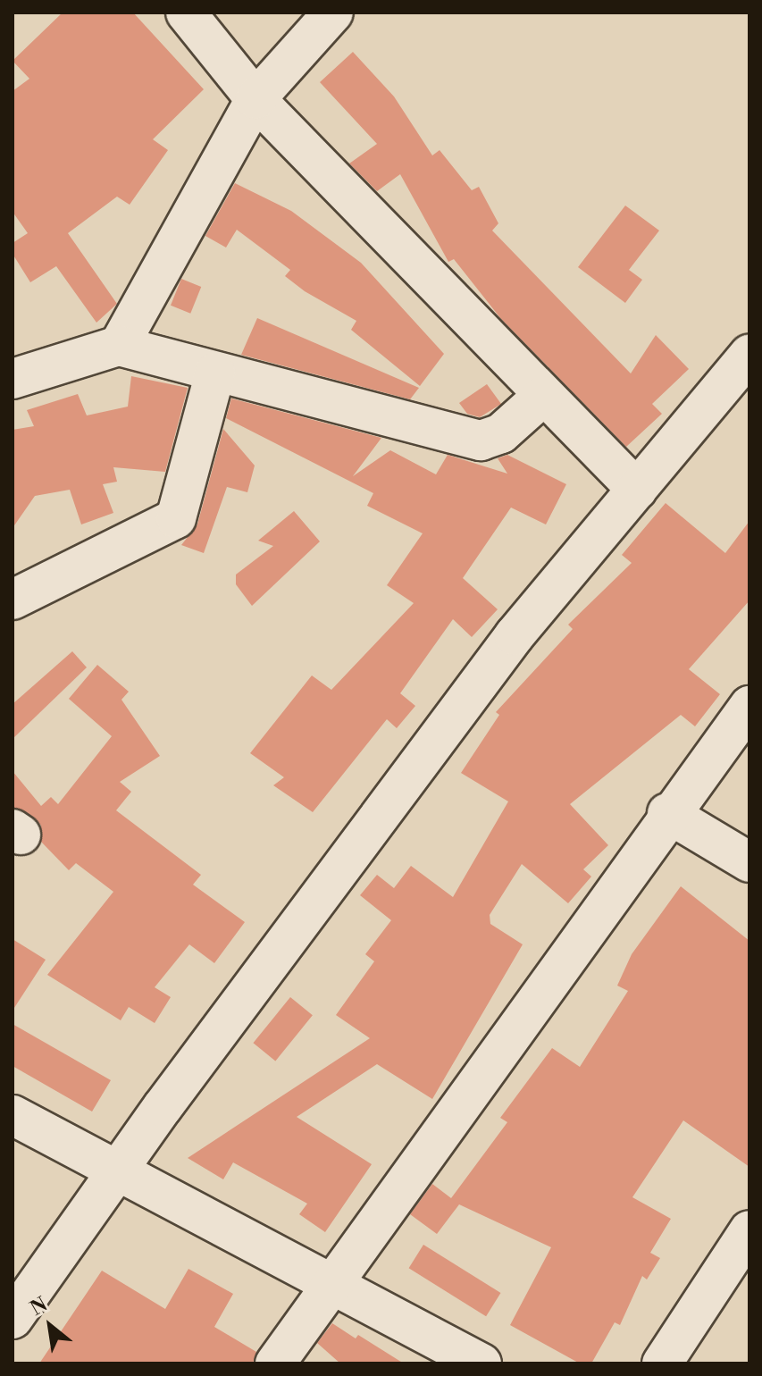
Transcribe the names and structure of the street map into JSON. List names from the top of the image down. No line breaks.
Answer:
{"north":"top left"}
